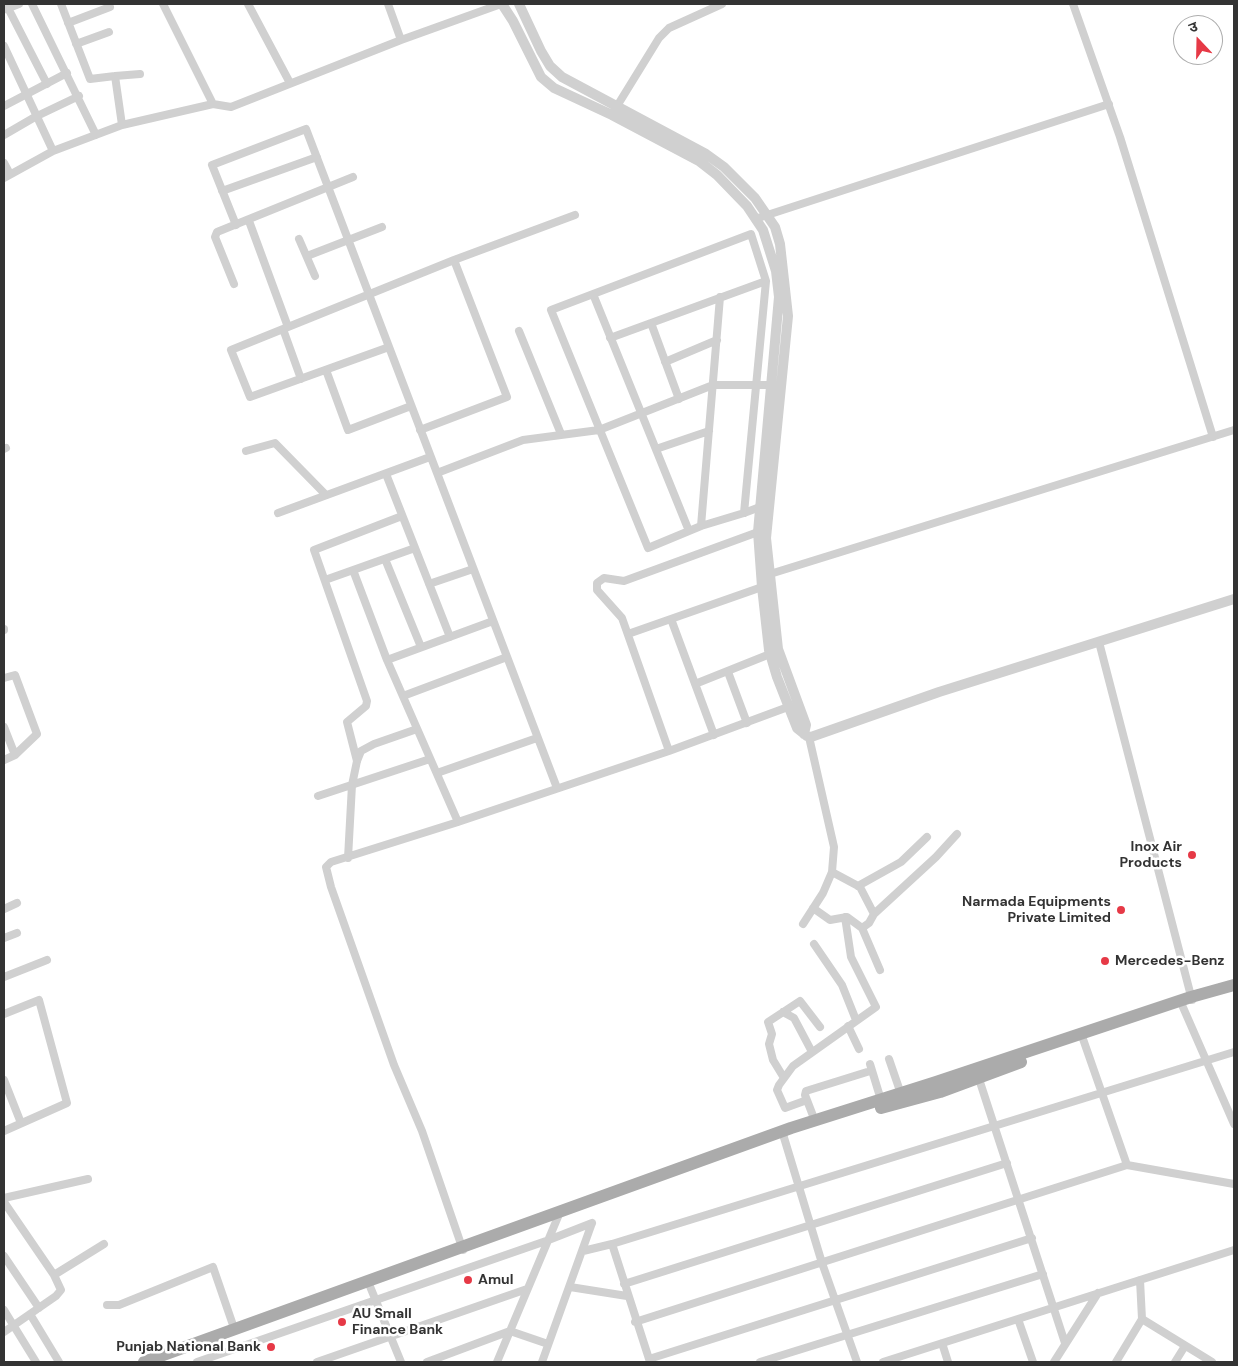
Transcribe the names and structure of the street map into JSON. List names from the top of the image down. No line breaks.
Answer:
{"places":["Inox Air Products","Narmada Equipments Private Limited","Mercedes-Benz","Amul","AU Small Finance Bank","Punjab National Bank"],"north":"top"}
